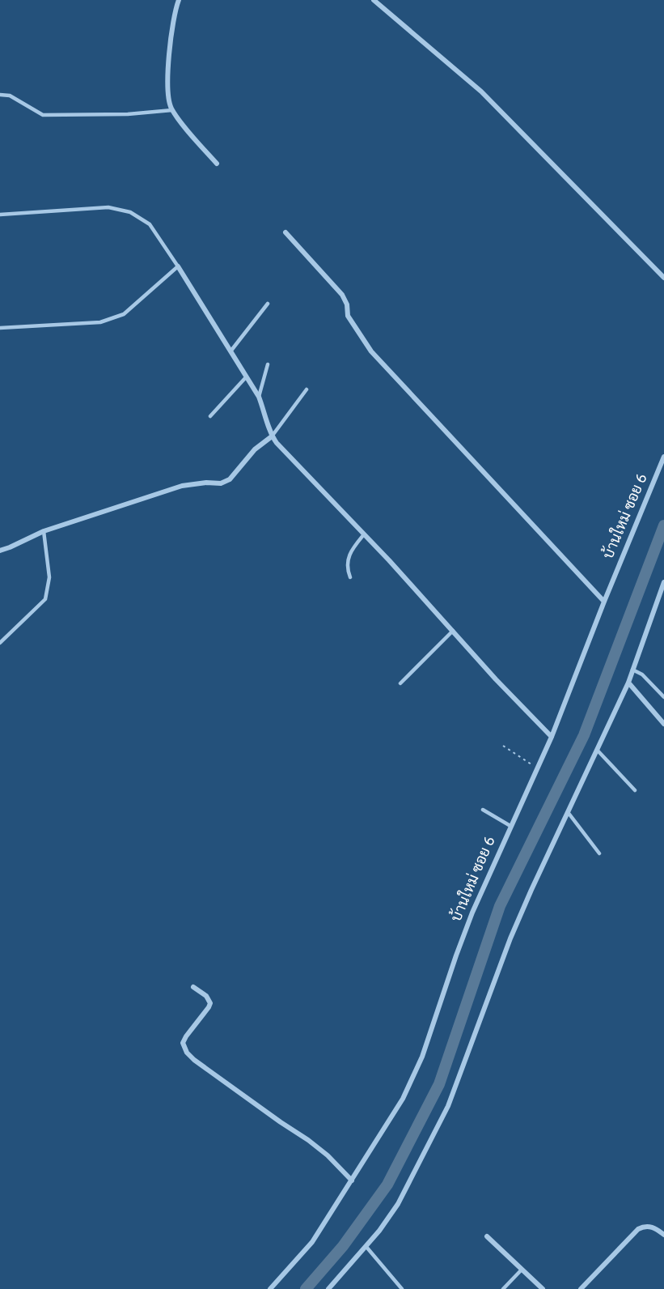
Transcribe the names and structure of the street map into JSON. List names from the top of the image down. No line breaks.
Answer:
{"streets":{"street":["บ้านใหม่ ซอย 6"]}}
